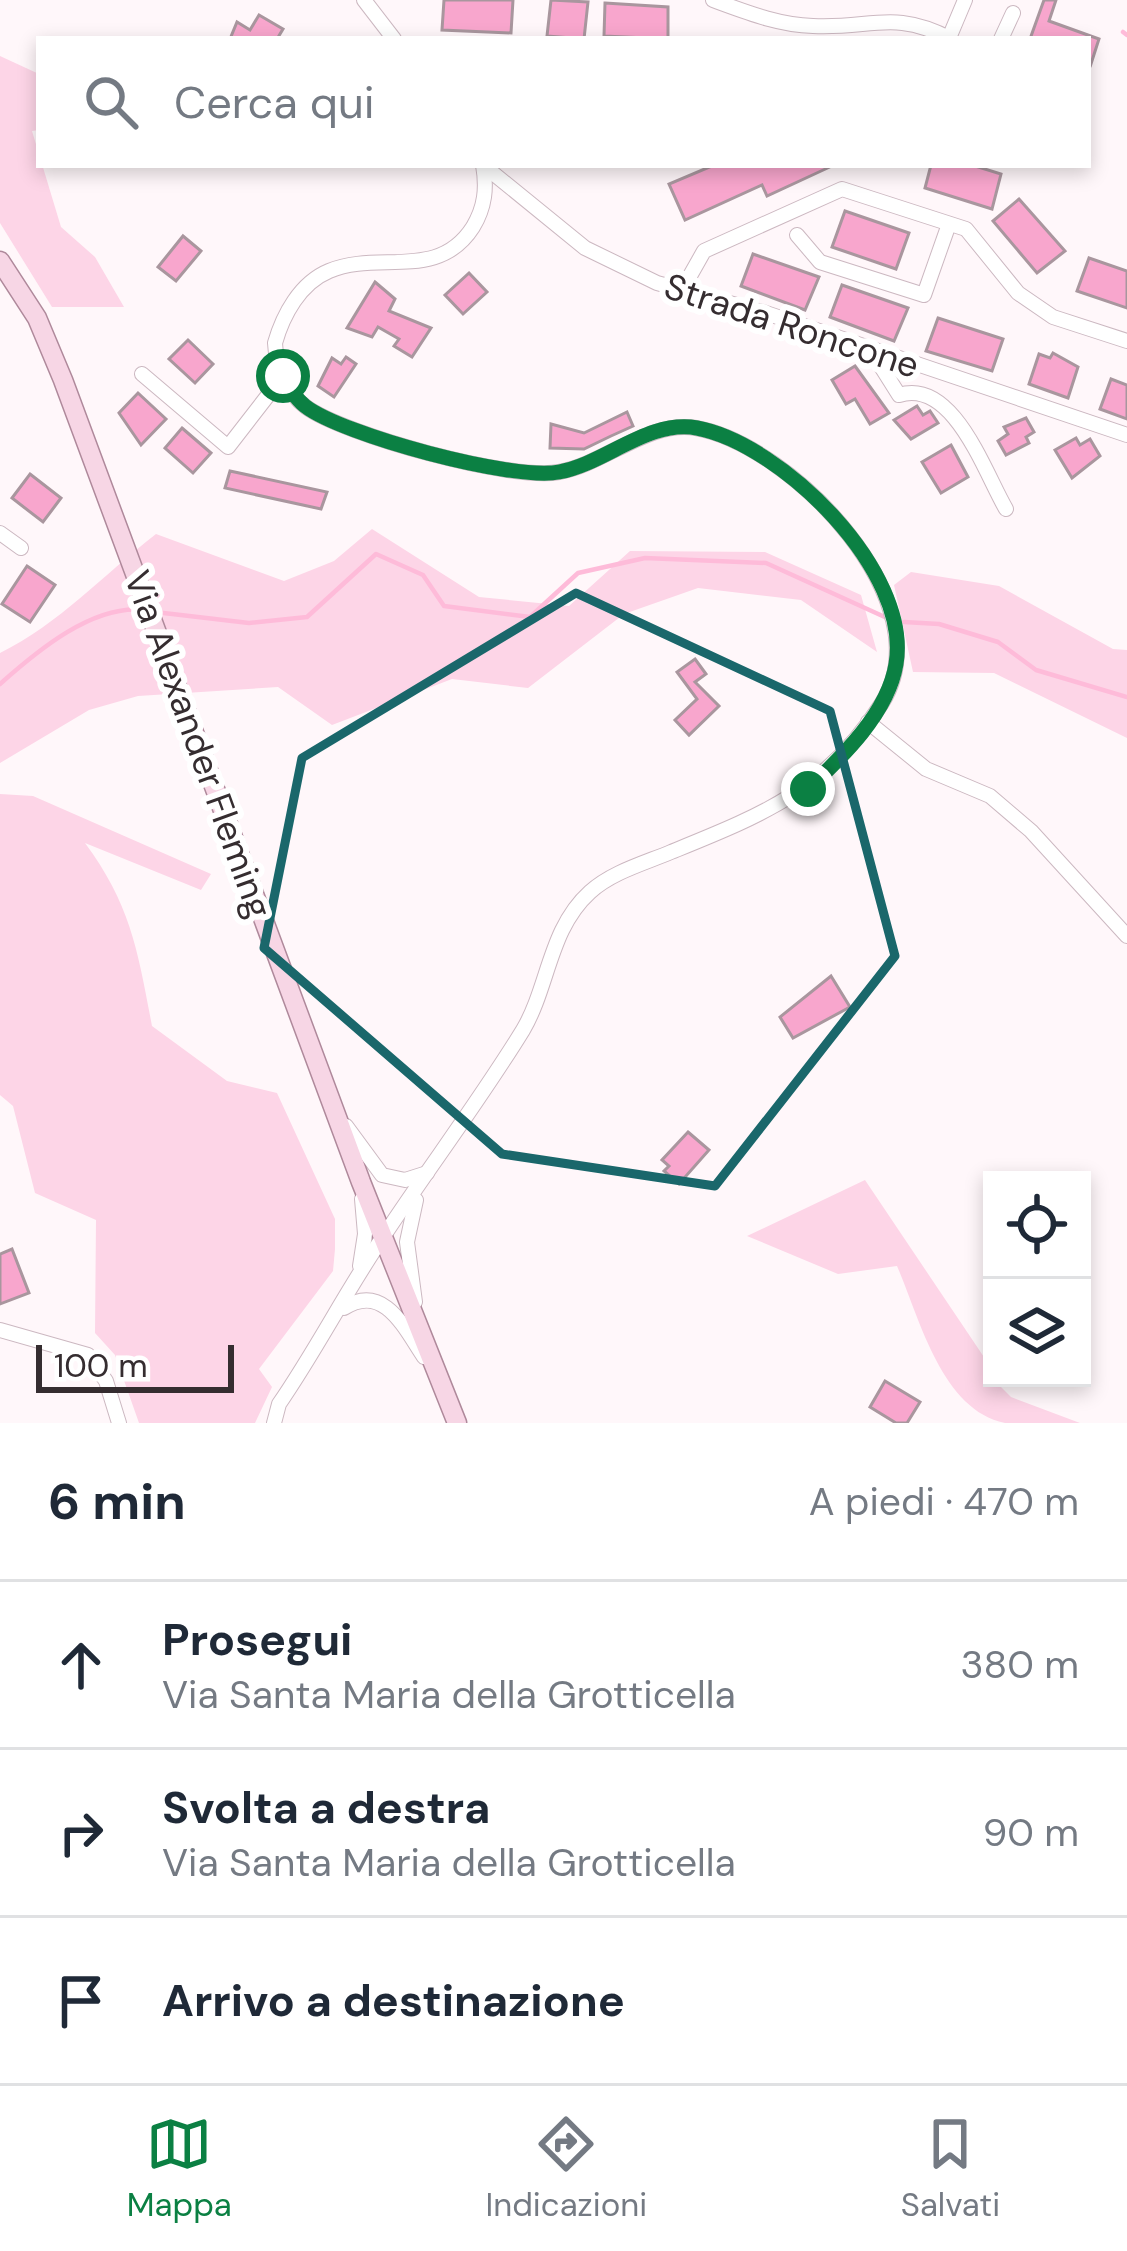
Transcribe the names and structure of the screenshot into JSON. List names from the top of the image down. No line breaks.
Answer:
{"streets":{"main road":["Via Alexander Fleming"],"street":["Strada Roncone"]},"scale_bar":"100 m","page":{"search":"Cerca qui","scale":"100 m","heading":["6 min","A piedi · 470 m"],"list":[["Prosegui","Via Santa Maria della Grotticella","380 m"],["Svolta a destra","Via Santa Maria della Grotticella","90 m"],"Arrivo a destinazione"],"nav":["Mappa","Indicazioni","Salvati"]}}
